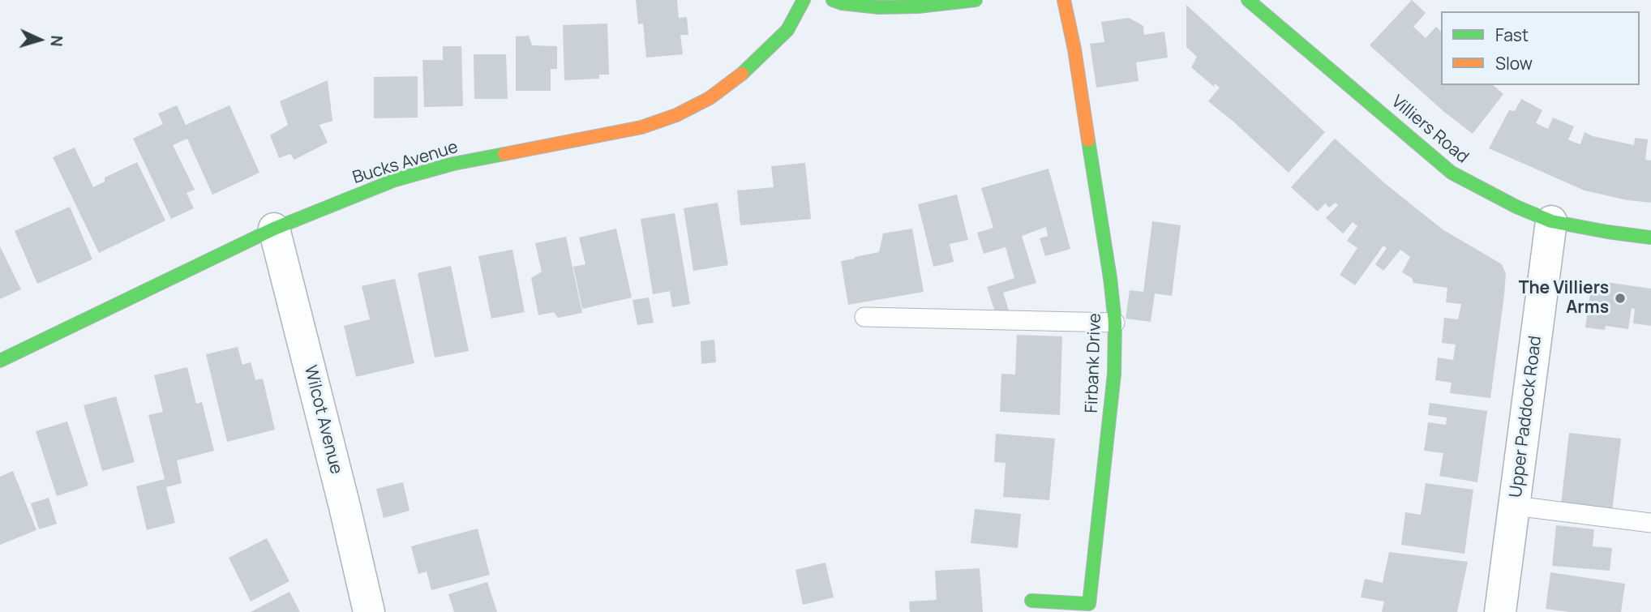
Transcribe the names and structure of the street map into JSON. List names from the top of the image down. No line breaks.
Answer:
{"streets":{"street":["Villiers Road","Bucks Avenue","Firbank Drive","Upper Paddock Road","Wilcot Avenue"]},"crossings":[["Villiers Road","Upper Paddock Road"],["Bucks Avenue","Wilcot Avenue"]],"places":["The Villiers Arms"],"legend":["Fast","Slow"],"north":"right"}
